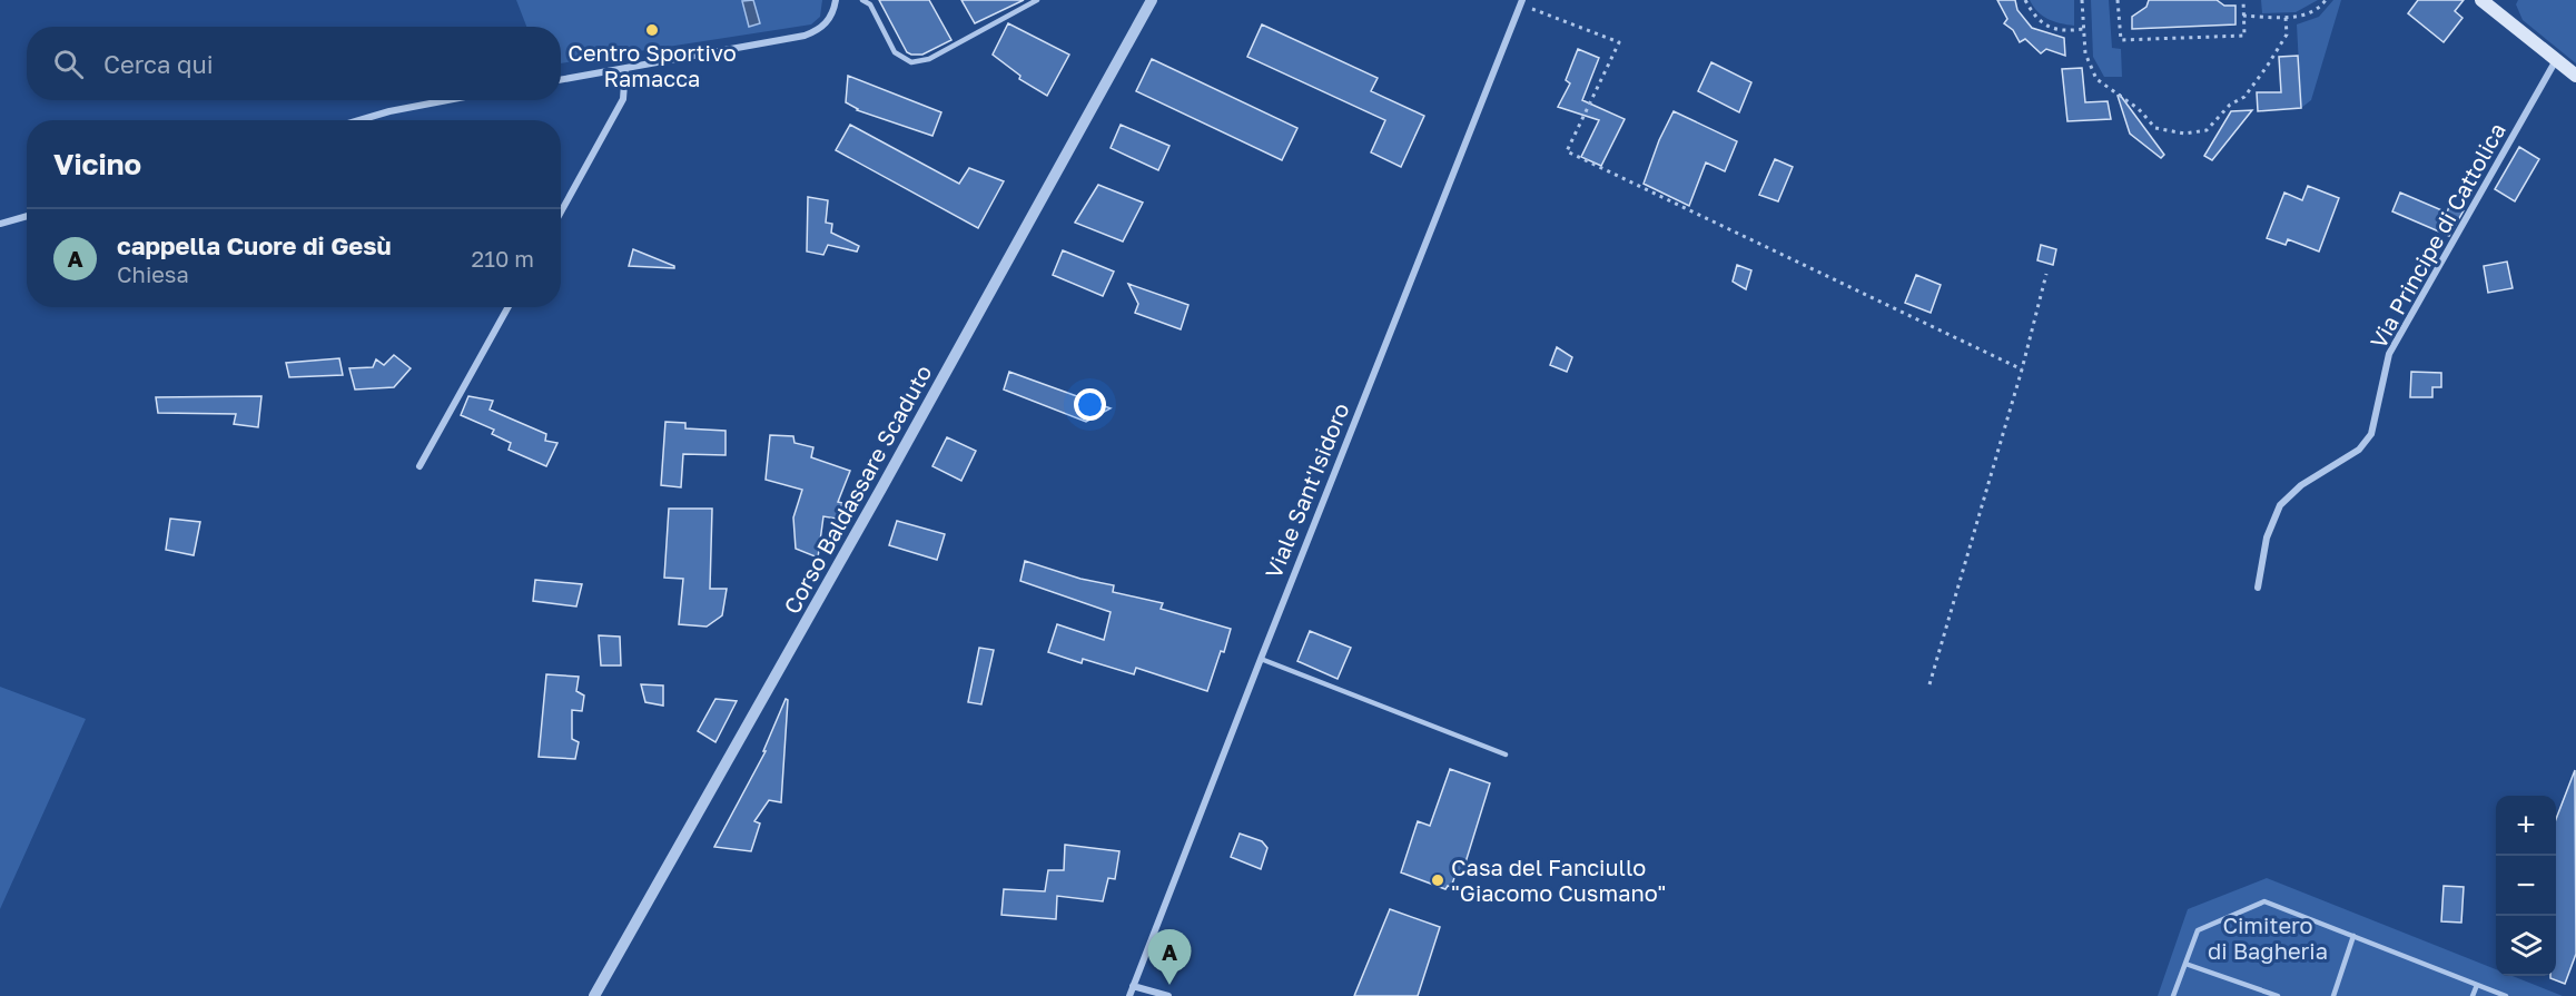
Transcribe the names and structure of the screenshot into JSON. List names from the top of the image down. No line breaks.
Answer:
{"streets":{"street":["Via Principe di Cattolica","Corso Baldassare Scaduto","Viale Sant'Isidoro"]},"parks":["Cimitero di Bagheria"],"places":["Centro Sportivo Ramacca","Casa del Fanciullo \"Giacomo Cusmano\""],"page":{"search":"Cerca qui","heading":"Vicino","list":[{"mark":"A","name":"cappella Cuore di Gesù","note":"Chiesa","value":"210 m"}],"map_buttons":["+","−"],"pins":"A"}}
